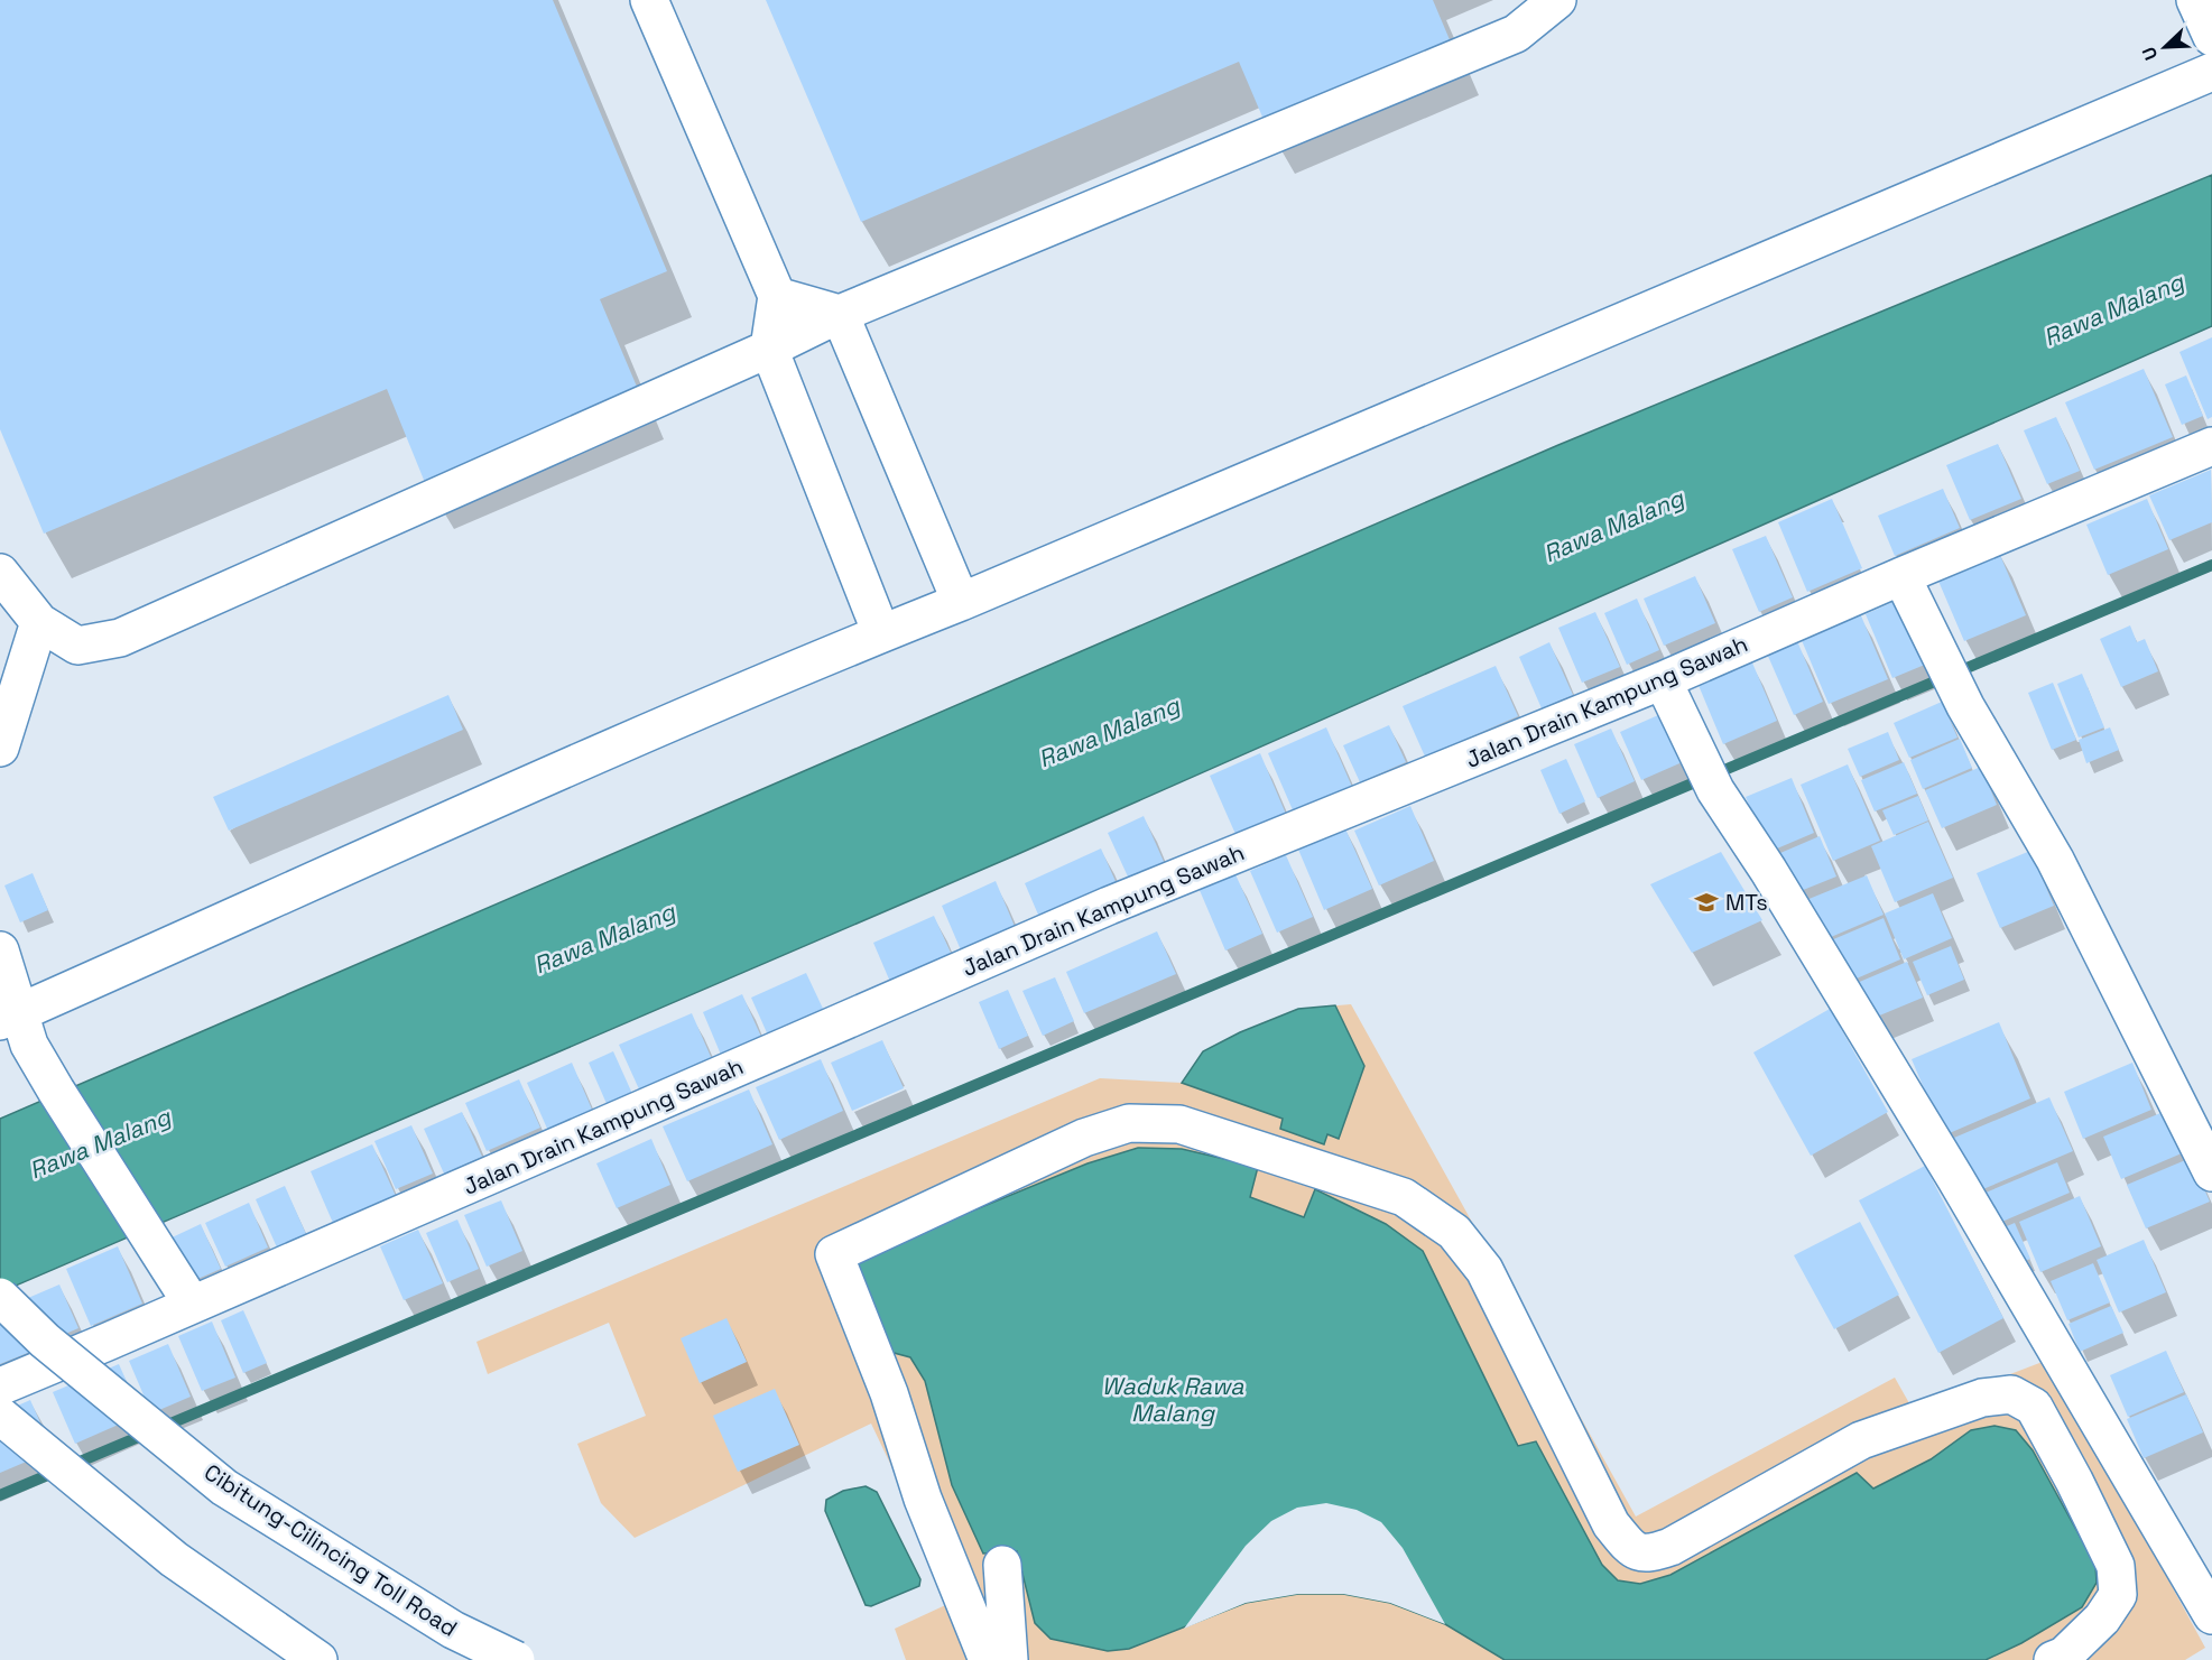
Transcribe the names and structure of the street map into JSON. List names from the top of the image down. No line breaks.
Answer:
{"streets":{"main road":["Jalan Drain Kampung Sawah","Cibitung-Cilincing Toll Road"]},"water":["Rawa Malang","Waduk Rawa Malang"],"places":{"school or university":["MTs"]},"north":"bottom left"}
